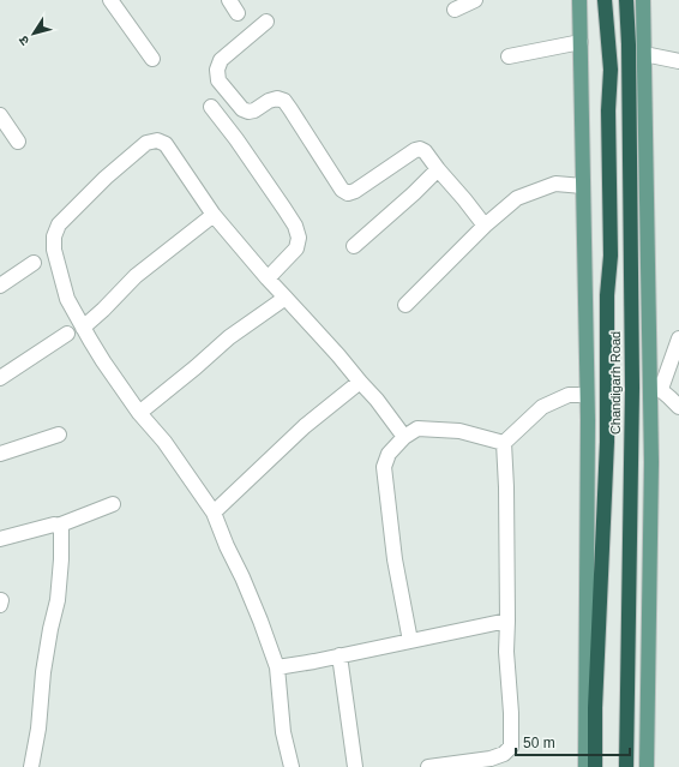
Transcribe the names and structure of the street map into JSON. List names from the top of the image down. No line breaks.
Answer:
{"streets":{"highway":["Chandigarh Road"]},"scale_bar":"50 m","north":"bottom left"}
